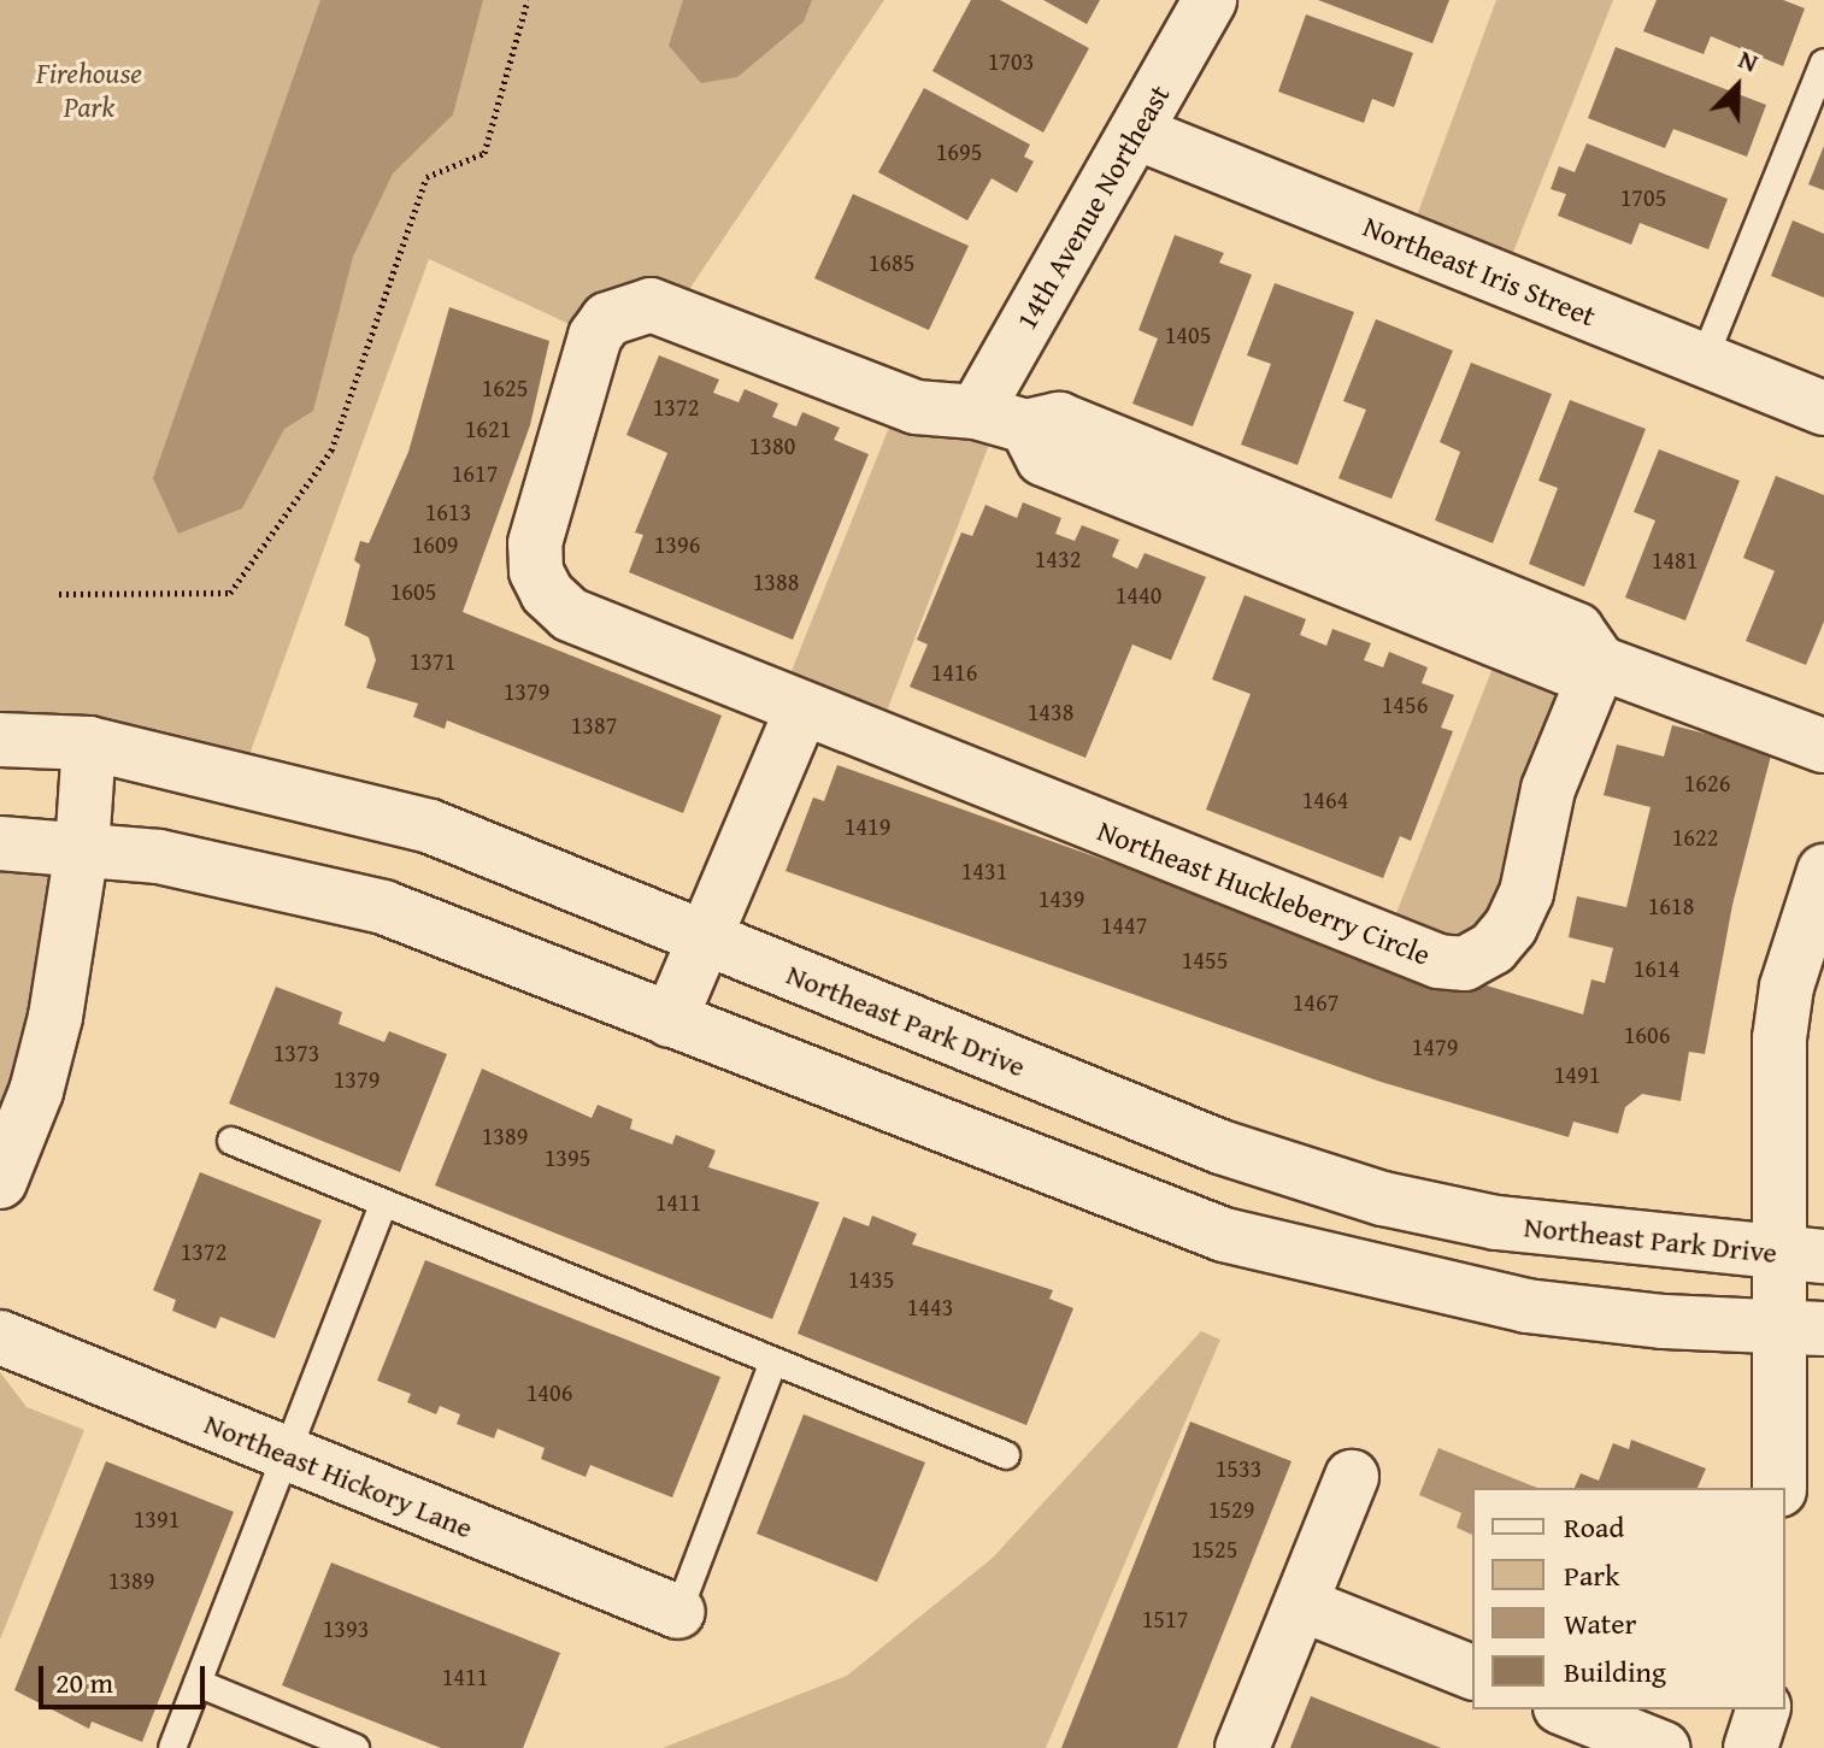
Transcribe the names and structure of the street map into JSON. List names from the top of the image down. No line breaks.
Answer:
{"streets":{"street":["14th Avenue Northeast","Northeast Iris Street","Northeast Huckleberry Circle","Northeast Park Drive","Northeast Hickory Lane"]},"crossings":[["14th Avenue Northeast","Northeast Iris Street"],["14th Avenue Northeast","Northeast Huckleberry Circle"]],"parks":["Firehouse Park"],"house_numbers":["1703","1695","1705","1685","1405","1625","1372","1621","1380","1617","1613","1609","1396","1432","1481","1388","1605","1440","1371","1416","1379","1456","1438","1387","1626","1464","1419","1622","1431","1439","1618","1447","1455","1614","1467","1606","1479","1373","1491","1379","1389","1395","1411","1372","1435","1443","1406","1533","1529","1391","1525","1389","1517","1393","1411"],"legend":["Road","Park","Water","Building"],"scale_bar":"20 m","north":"top right"}
